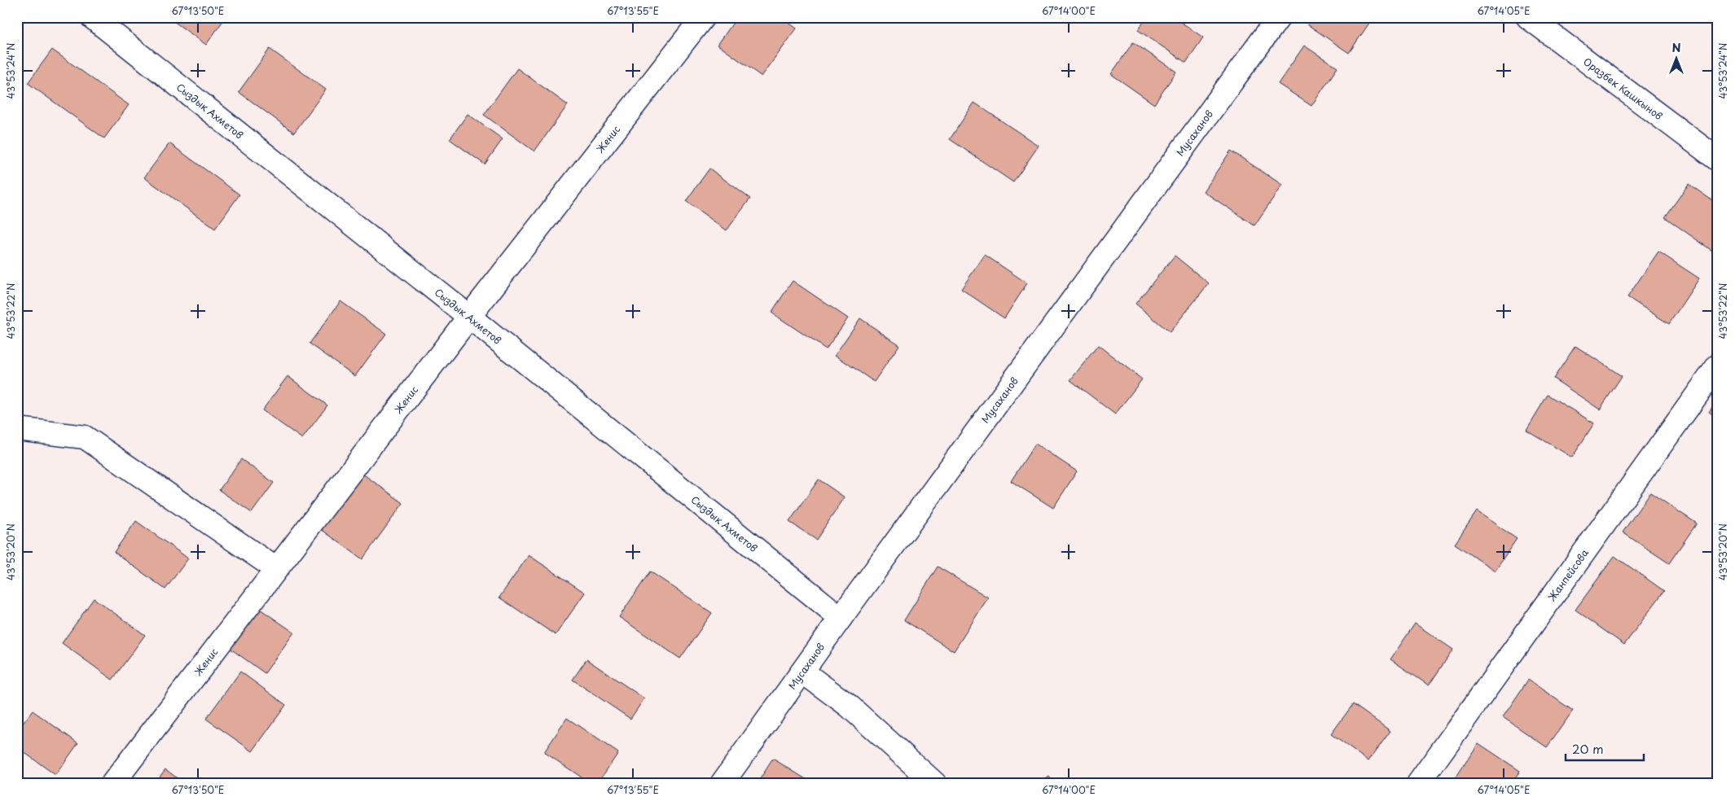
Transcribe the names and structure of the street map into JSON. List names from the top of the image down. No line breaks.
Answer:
{"streets":{"street":["Оразбек Кашкынов","Сыздык Ахметов","Мусаханов","Женис","Жанпейсова"]},"crossings":[["Сыздык Ахметов","Мусаханов"],["Сыздык Ахметов","Женис"]],"scale_bar":"20 m","north":"top","coordinates":["67°13'50\"E","67°13'55\"E","67°14'00\"E","67°14'05\"E","43°53'24\"N","43°53'22\"N","43°53'20\"N"]}
